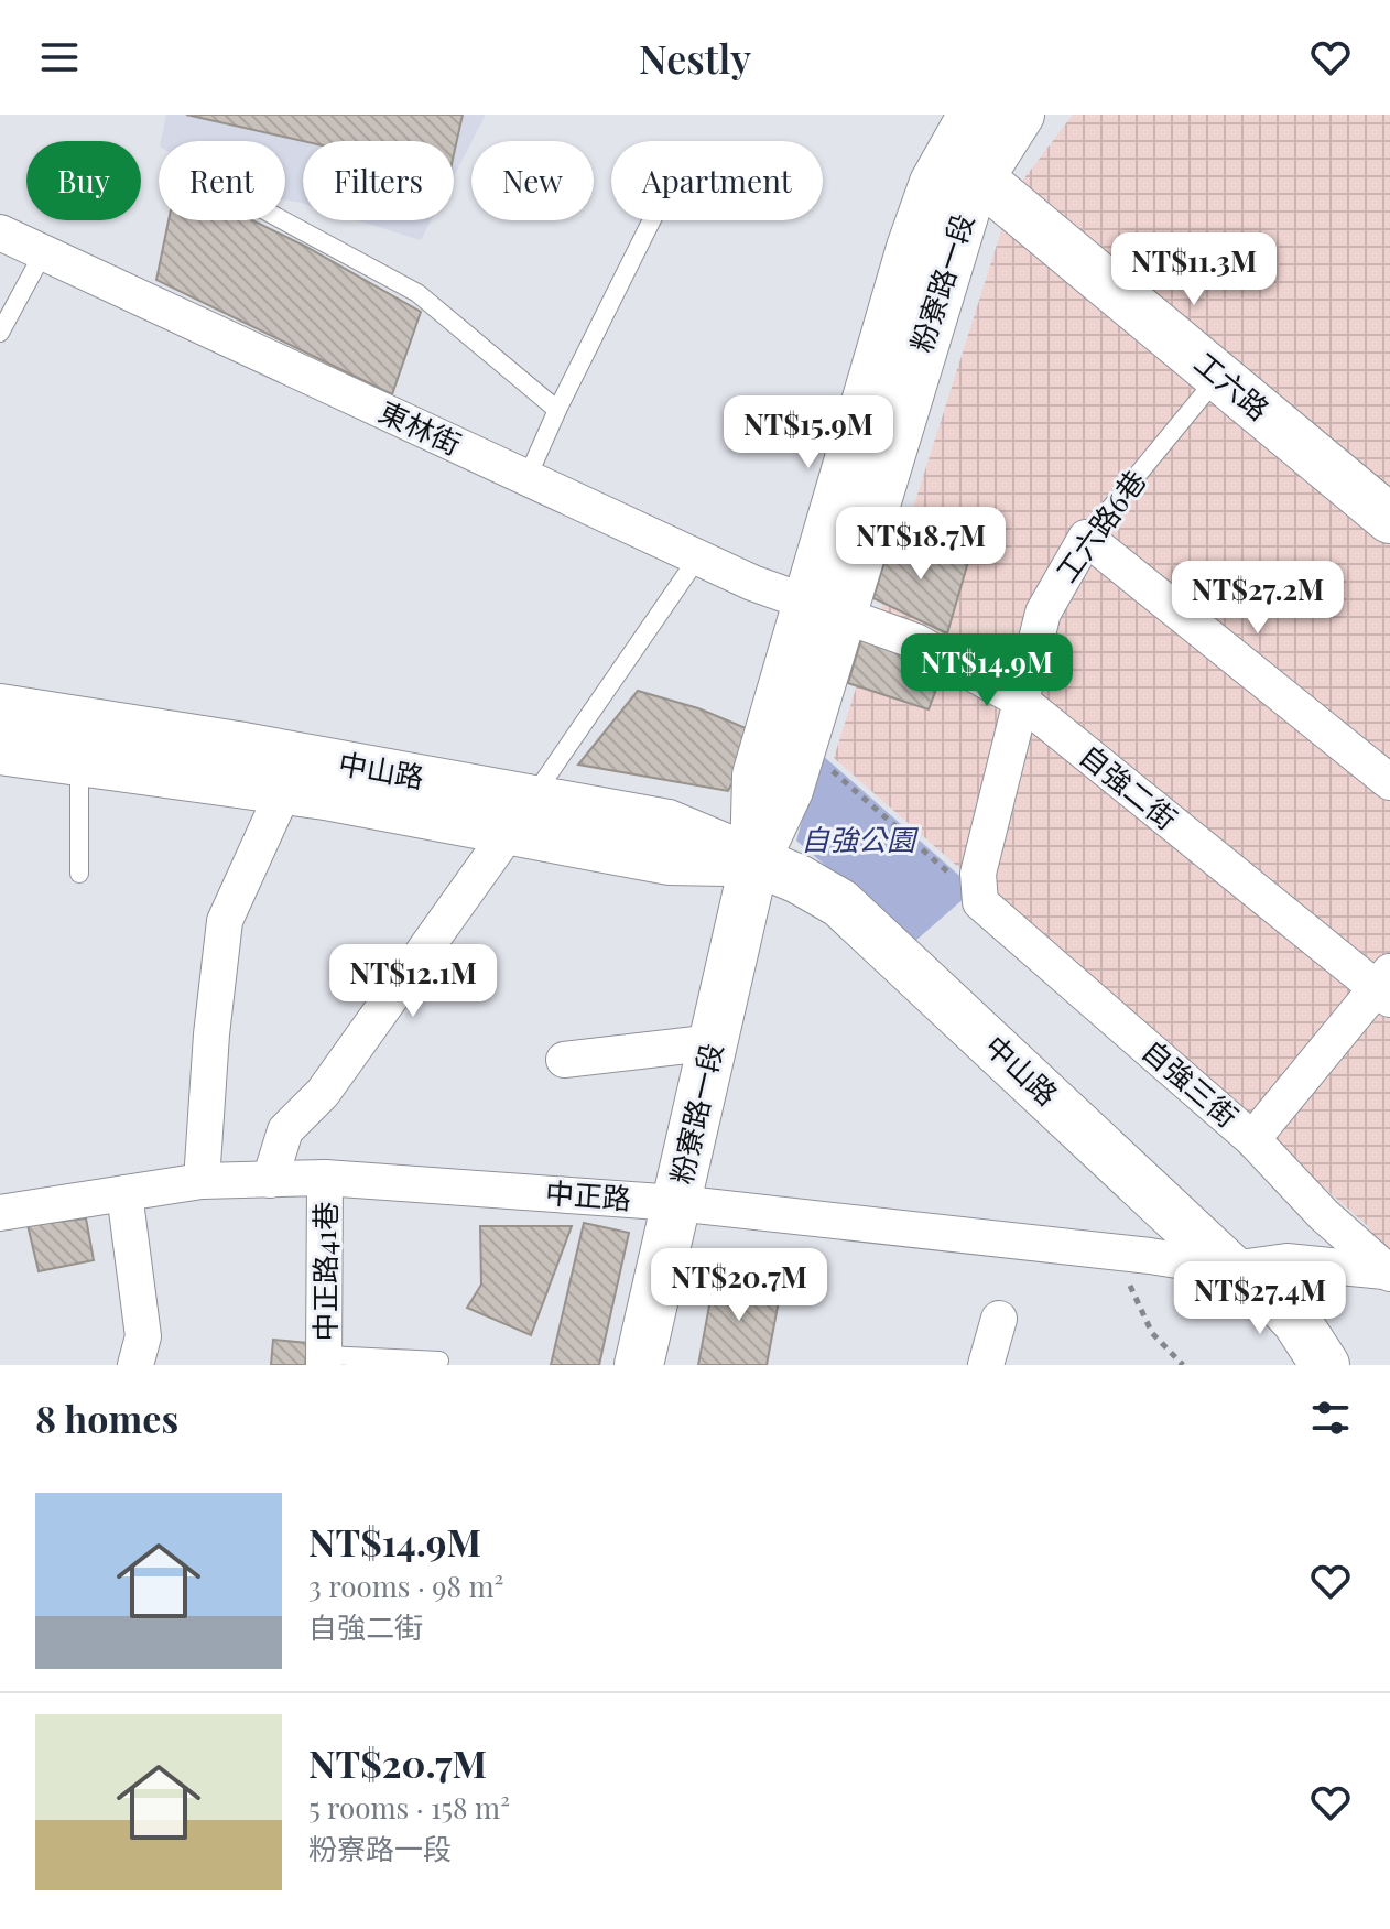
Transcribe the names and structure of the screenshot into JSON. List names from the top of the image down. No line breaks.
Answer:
{"streets":{"main road":["粉寮路一段","工六路","中山路"],"street":["東林街","工六路6巷","自強二街","自強三街","中正路","中正路41巷"]},"crossings":[["粉寮路一段","工六路"],["粉寮路一段","東林街"],["粉寮路一段","中山路"],["粉寮路一段","自強二街"],["粉寮路一段","中正路"],["工六路","工六路6巷"],["東林街","自強二街"],["工六路6巷","自強二街"],["工六路6巷","自強三街"],["中山路","中正路"],["自強三街","中正路"],["中正路","中正路41巷"]],"parks":["自強公園"],"page":{"header":"Nestly","chip":["Buy","Rent","Filters","New","Apartment"],"price":["NT$11.3M","NT$15.9M","NT$18.7M","NT$27.2M","NT$14.9M","NT$12.1M","NT$20.7M","NT$27.4M"],"heading":"8 homes","list":[{"name":"NT$14.9M","note":"3 rooms · 98 m² · 自強二街"},{"name":"NT$20.7M","note":"5 rooms · 158 m² · 粉寮路一段"}]}}
